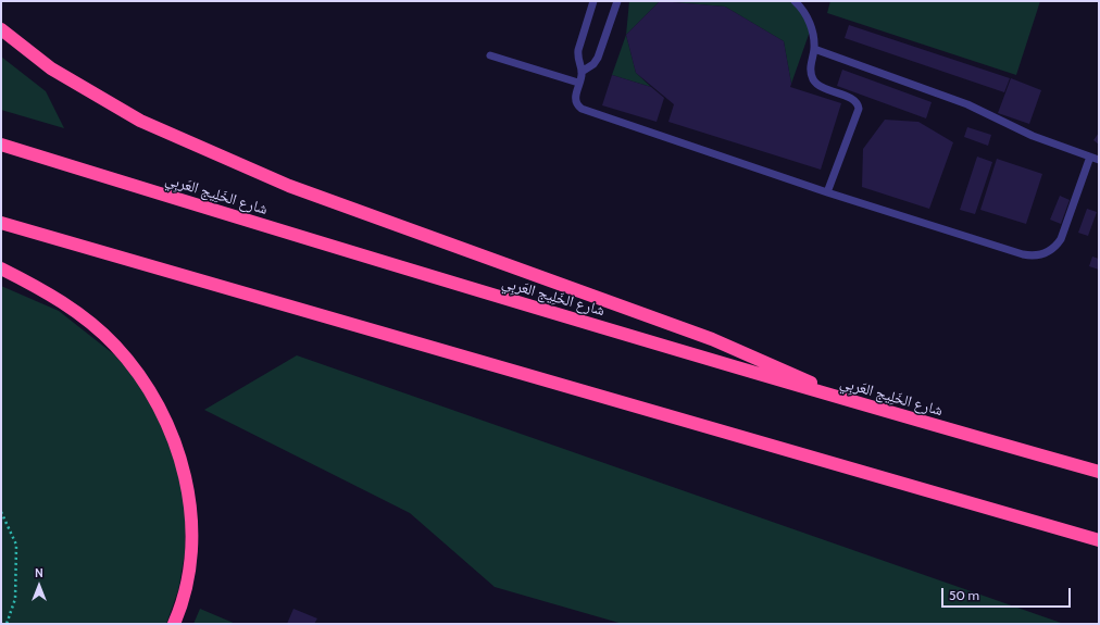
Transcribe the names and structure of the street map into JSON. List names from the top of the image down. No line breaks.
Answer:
{"streets":{"highway":["شارع الخَلِيج العَربِي"]},"scale_bar":"50 m","north":"top"}
